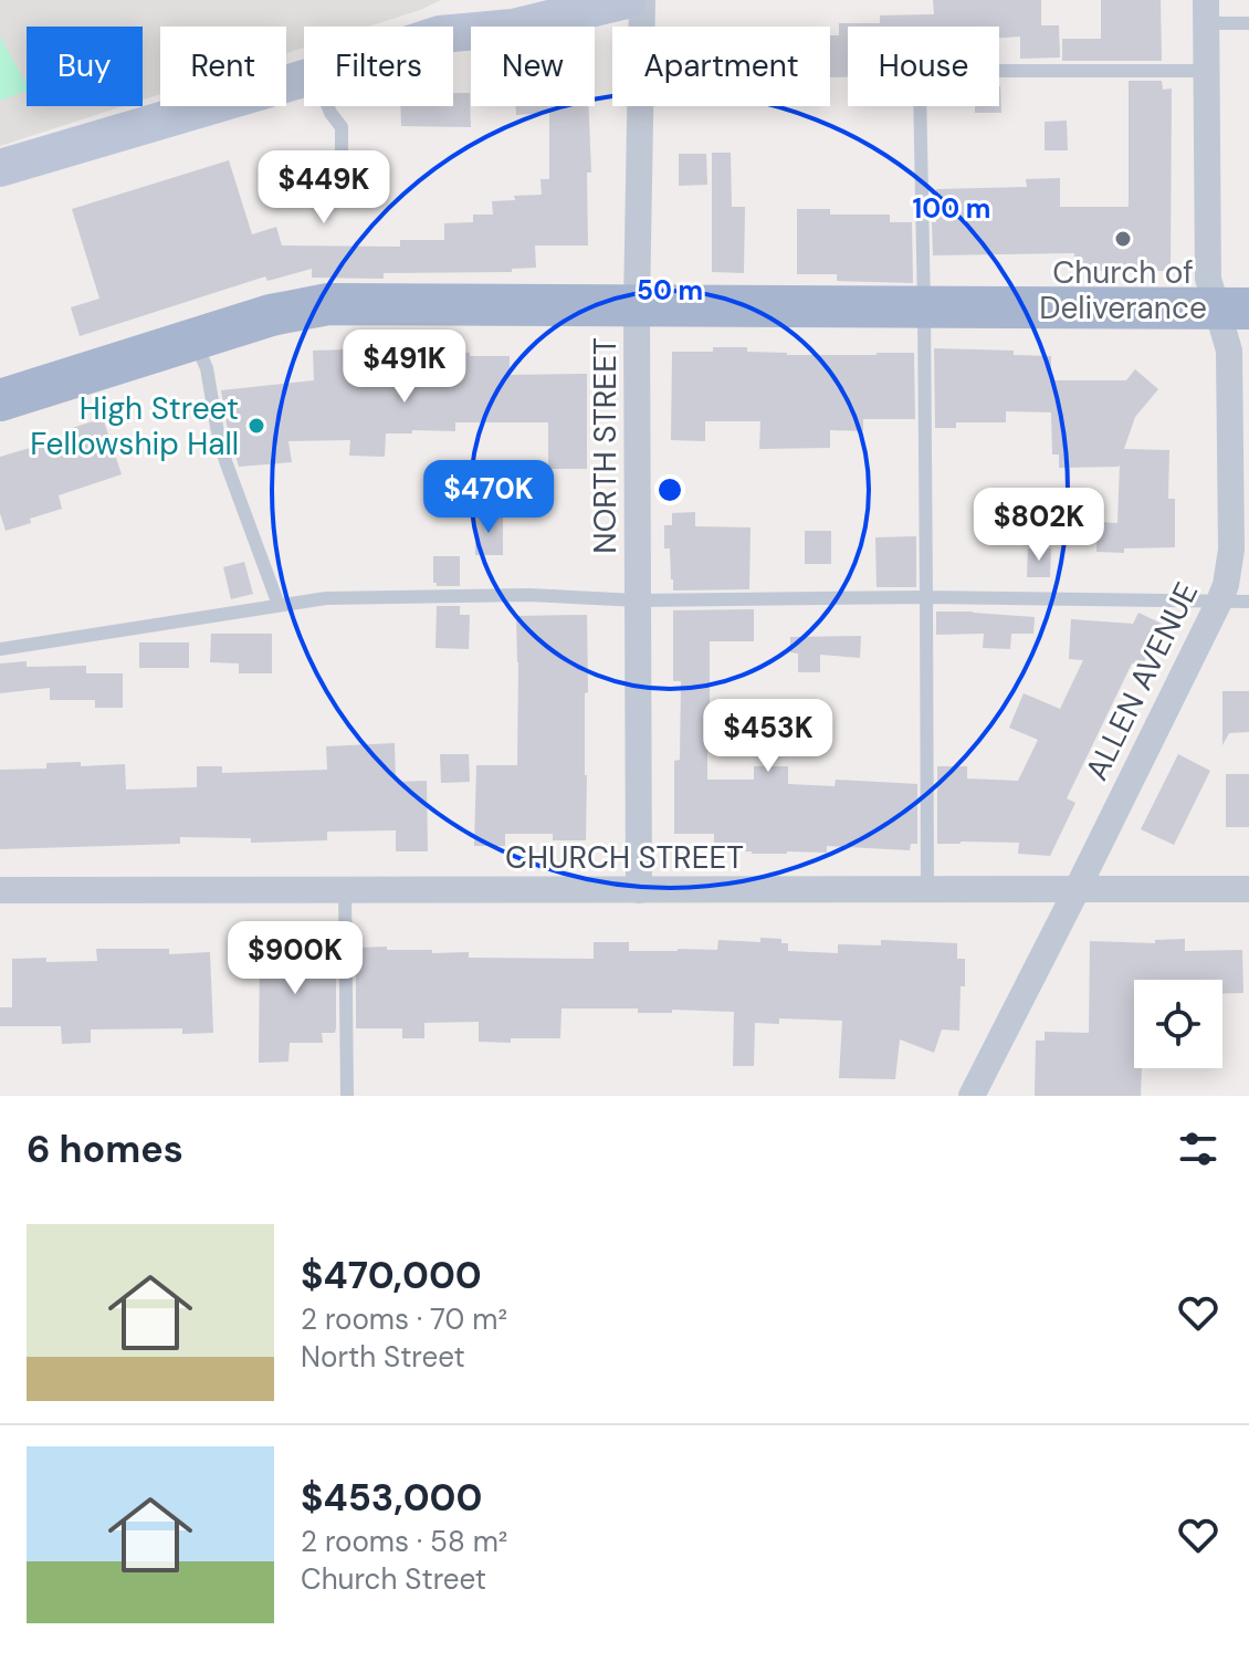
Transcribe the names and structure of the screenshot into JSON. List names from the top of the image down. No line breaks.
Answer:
{"streets":{"street":["NORTH STREET","ALLEN AVENUE","CHURCH STREET"]},"crossings":[["NORTH STREET","CHURCH STREET"],["ALLEN AVENUE","CHURCH STREET"]],"places":["Church of Deliverance","High Street Fellowship Hall"],"page":{"chip":["Buy","Rent","Filters","New","Apartment","House"],"price":["$449K","$491K","$470K","$802K","$453K","$900K"],"heading":"6 homes","list":[{"name":"$470,000","note":"2 rooms · 70 m² · North Street"},{"name":"$453,000","note":"2 rooms · 58 m² · Church Street"}]},"rings":["100 m","50 m"]}
